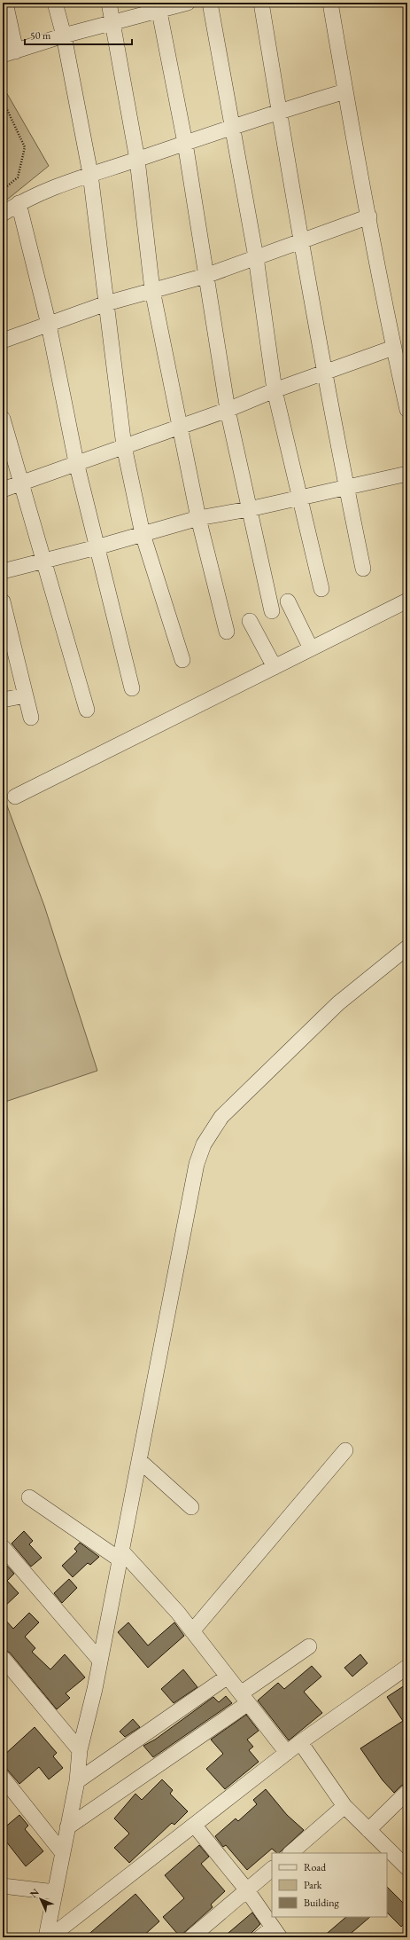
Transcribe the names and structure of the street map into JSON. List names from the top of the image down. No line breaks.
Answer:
{"legend":["Road","Park","Building"],"scale_bar":"50 m","north":"top left"}
